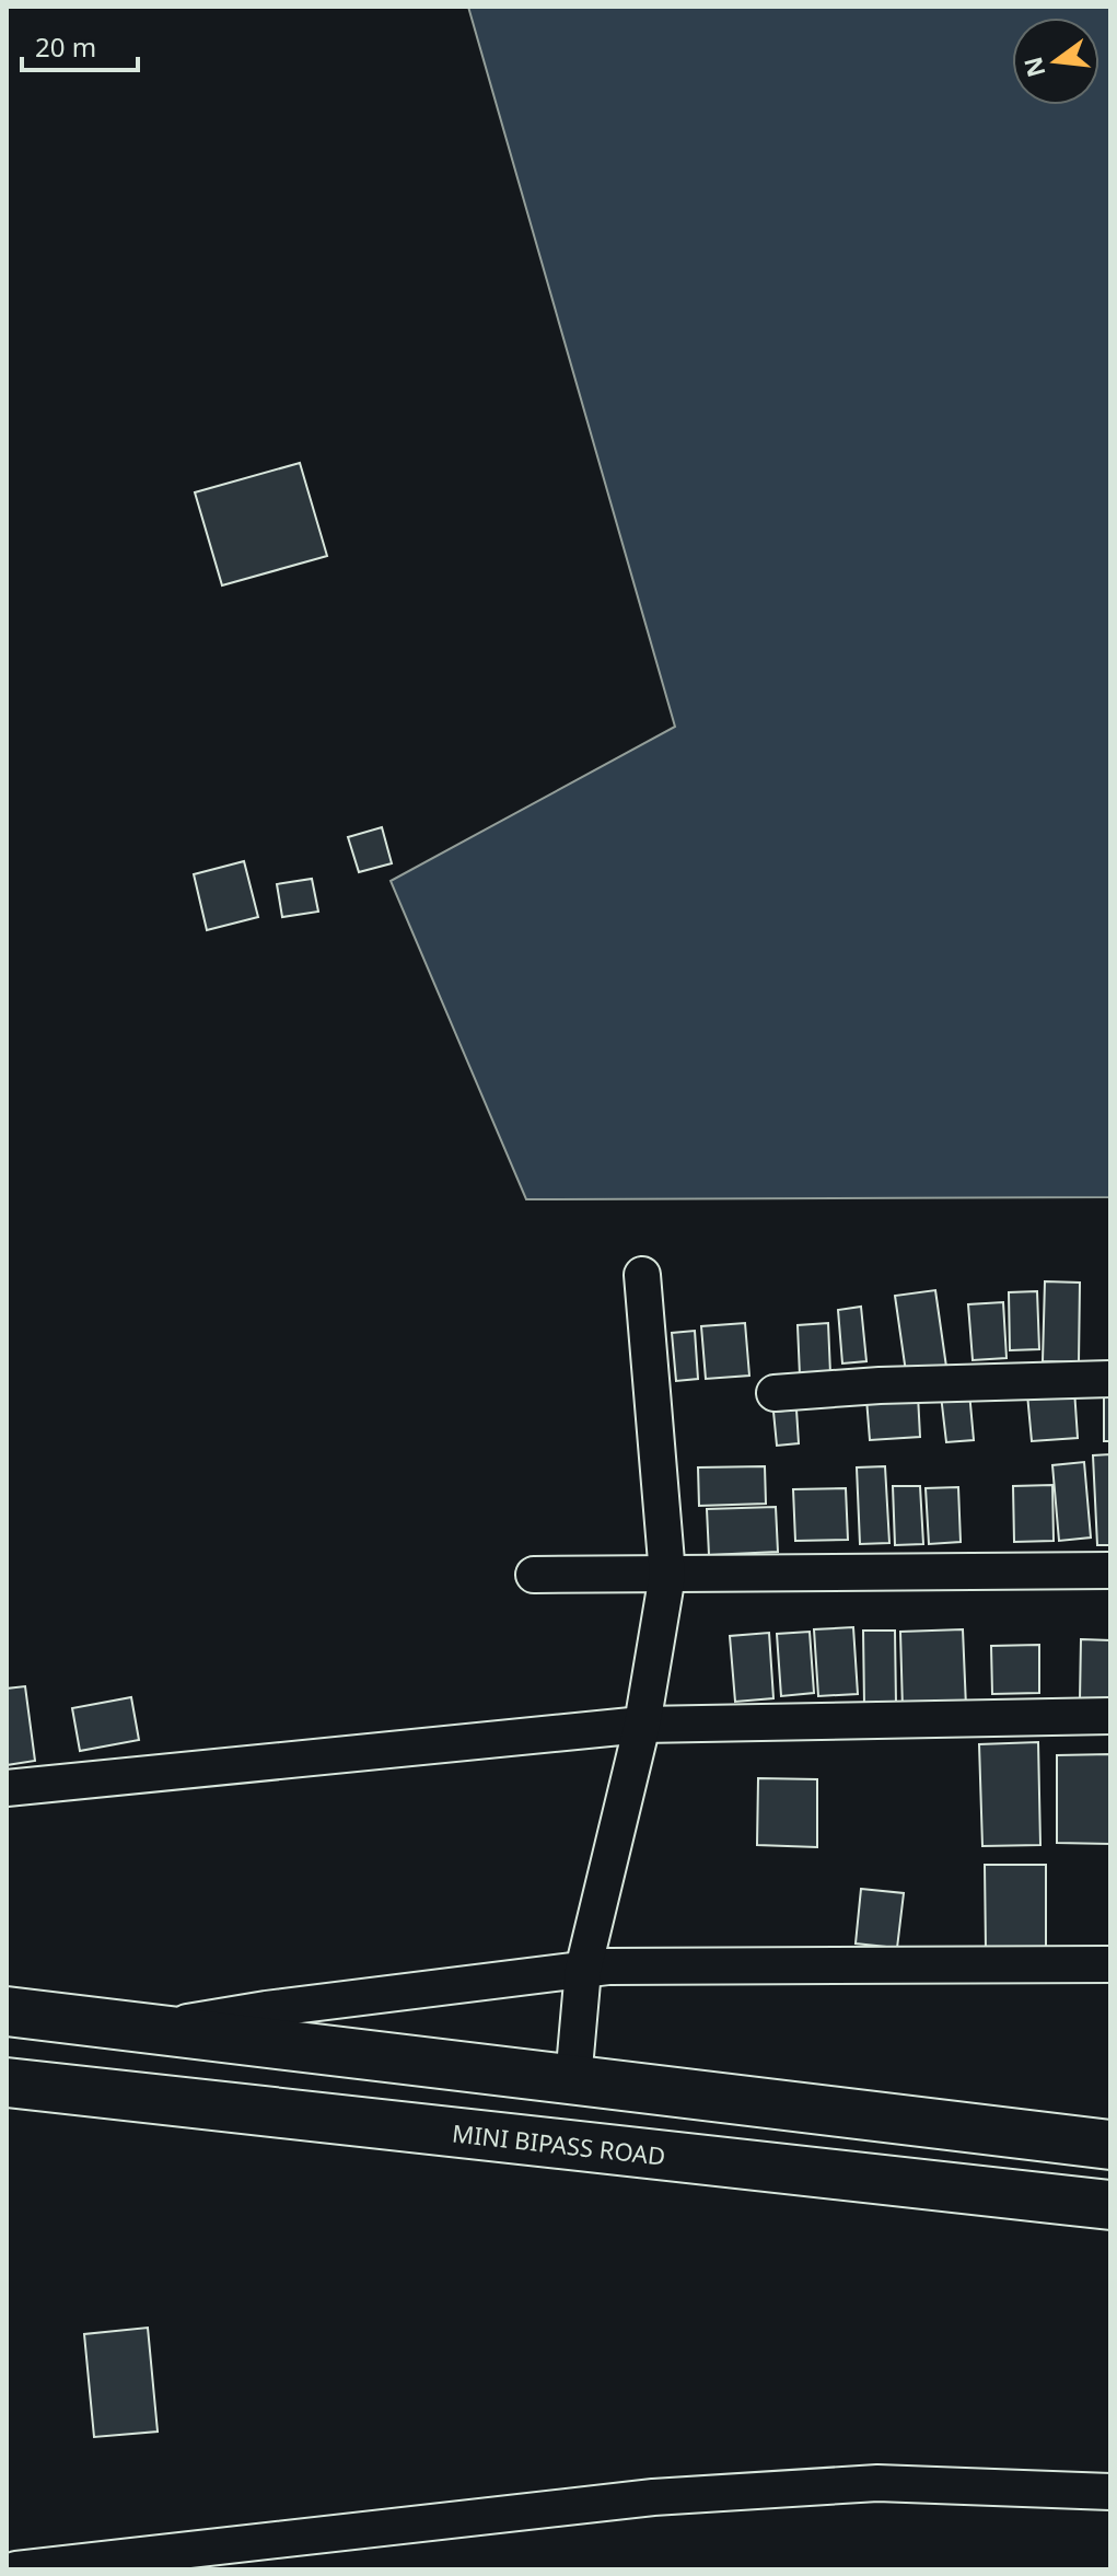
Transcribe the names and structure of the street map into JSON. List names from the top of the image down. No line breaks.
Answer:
{"streets":{"street":["MINI BIPASS ROAD"]},"scale_bar":"20 m","north":"left"}
